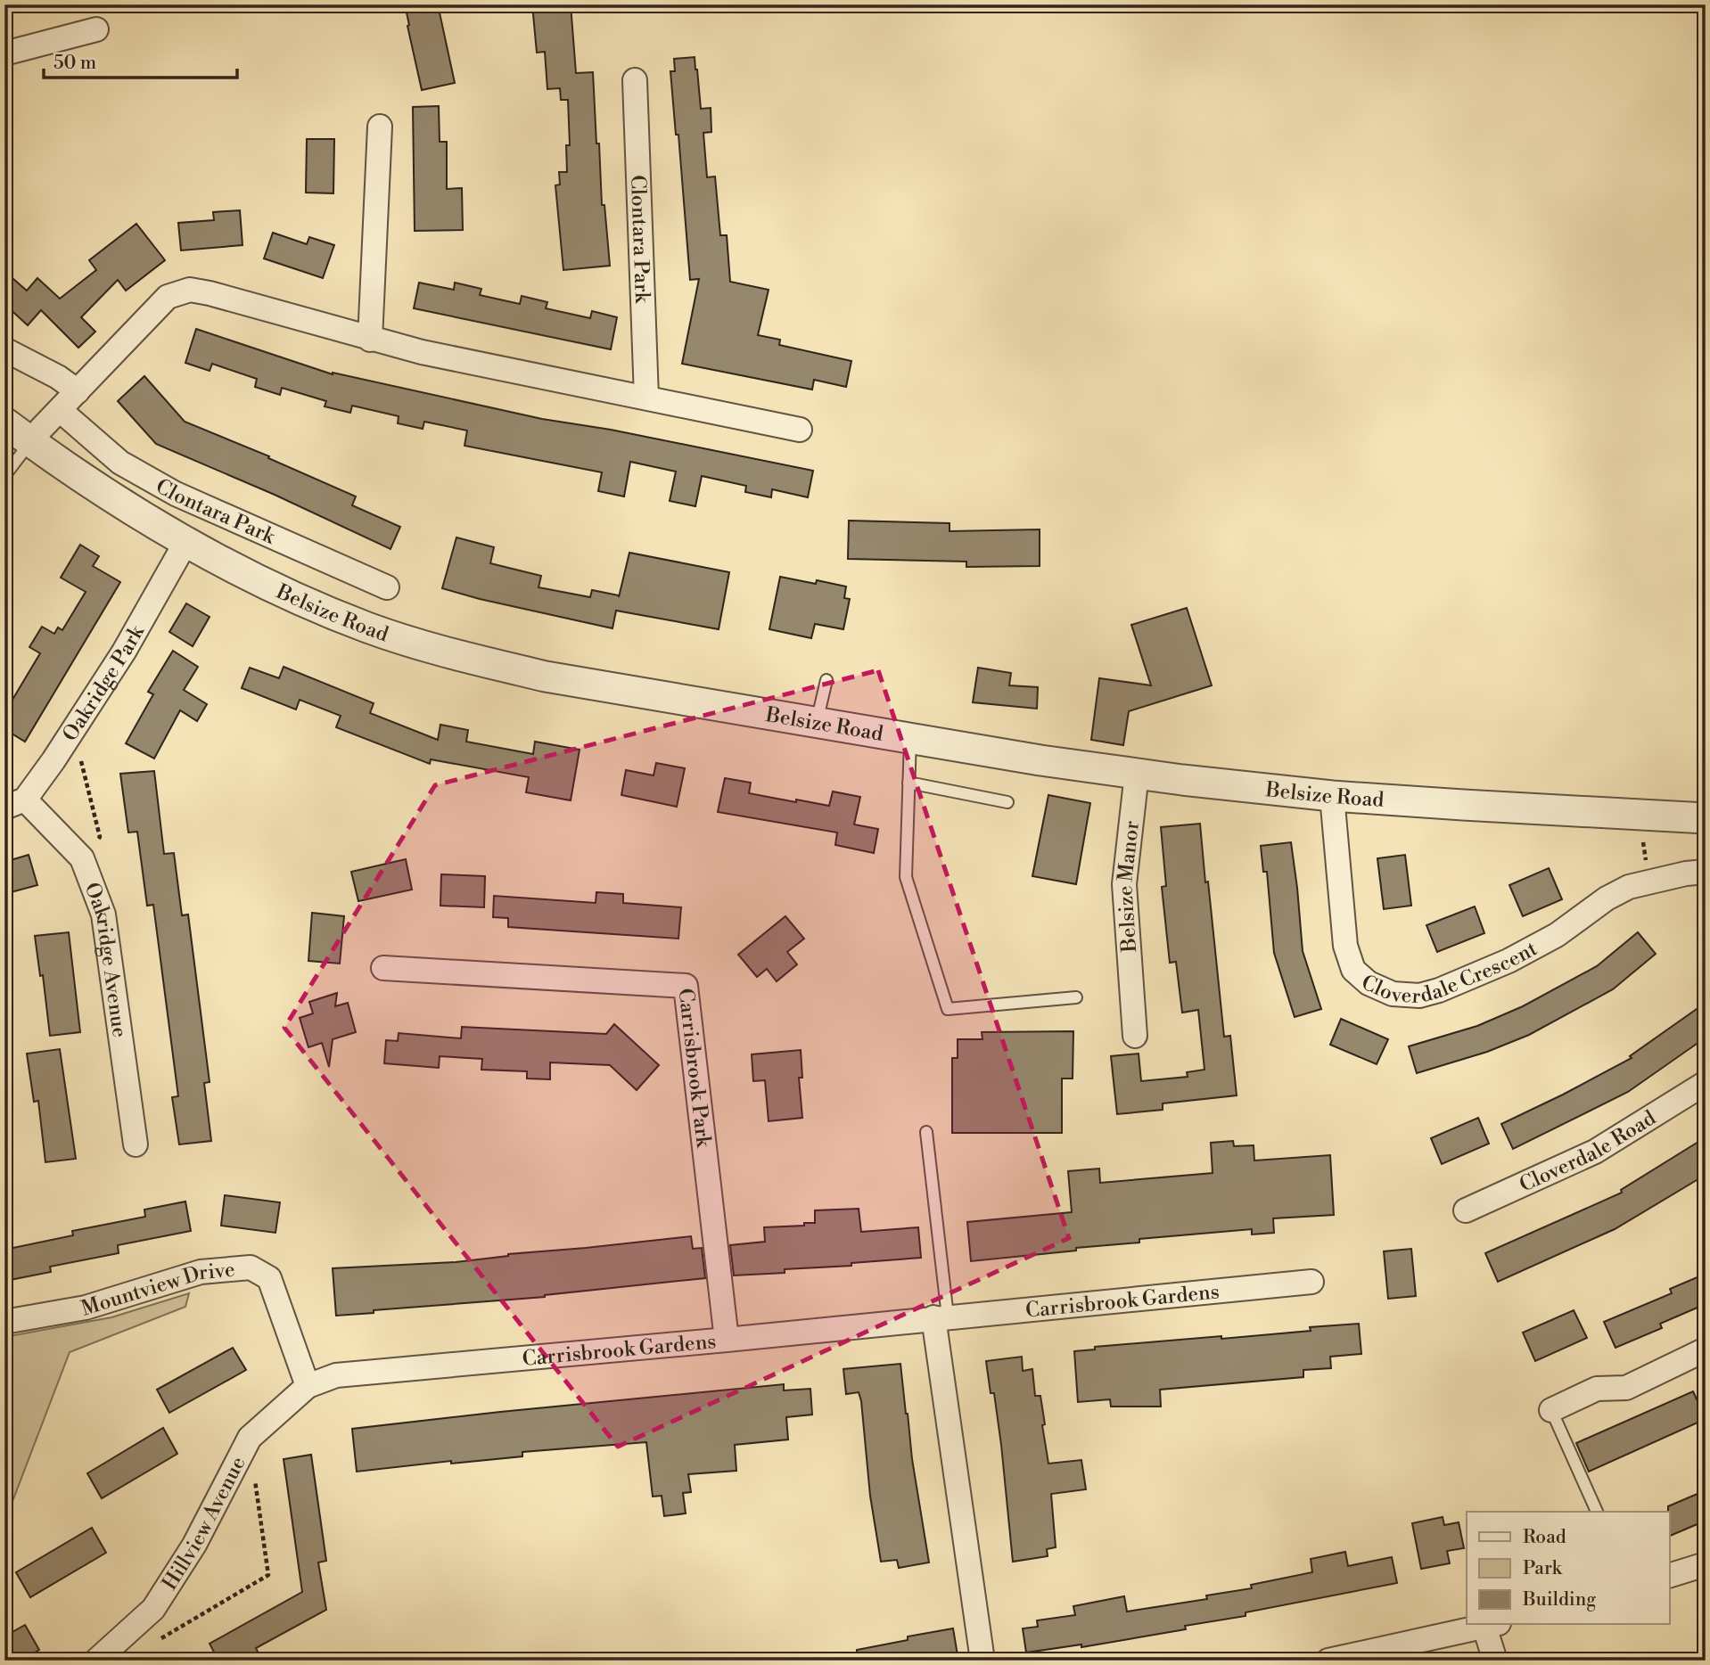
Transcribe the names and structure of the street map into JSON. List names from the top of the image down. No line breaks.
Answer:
{"streets":{"street":["Clontara Park","Belsize Road","Oakridge Park","Belsize Manor","Cloverdale Crescent","Oakridge Avenue","Carrisbrook Park","Cloverdale Road","Mountview Drive","Carrisbrook Gardens","Hillview Avenue"]},"crossings":[["Belsize Road","Oakridge Park"],["Belsize Road","Belsize Manor"],["Belsize Road","Cloverdale Crescent"],["Oakridge Park","Oakridge Avenue"],["Carrisbrook Park","Carrisbrook Gardens"],["Mountview Drive","Carrisbrook Gardens"],["Mountview Drive","Hillview Avenue"],["Carrisbrook Gardens","Hillview Avenue"]],"legend":["Road","Park","Building"],"scale_bar":"50 m"}
